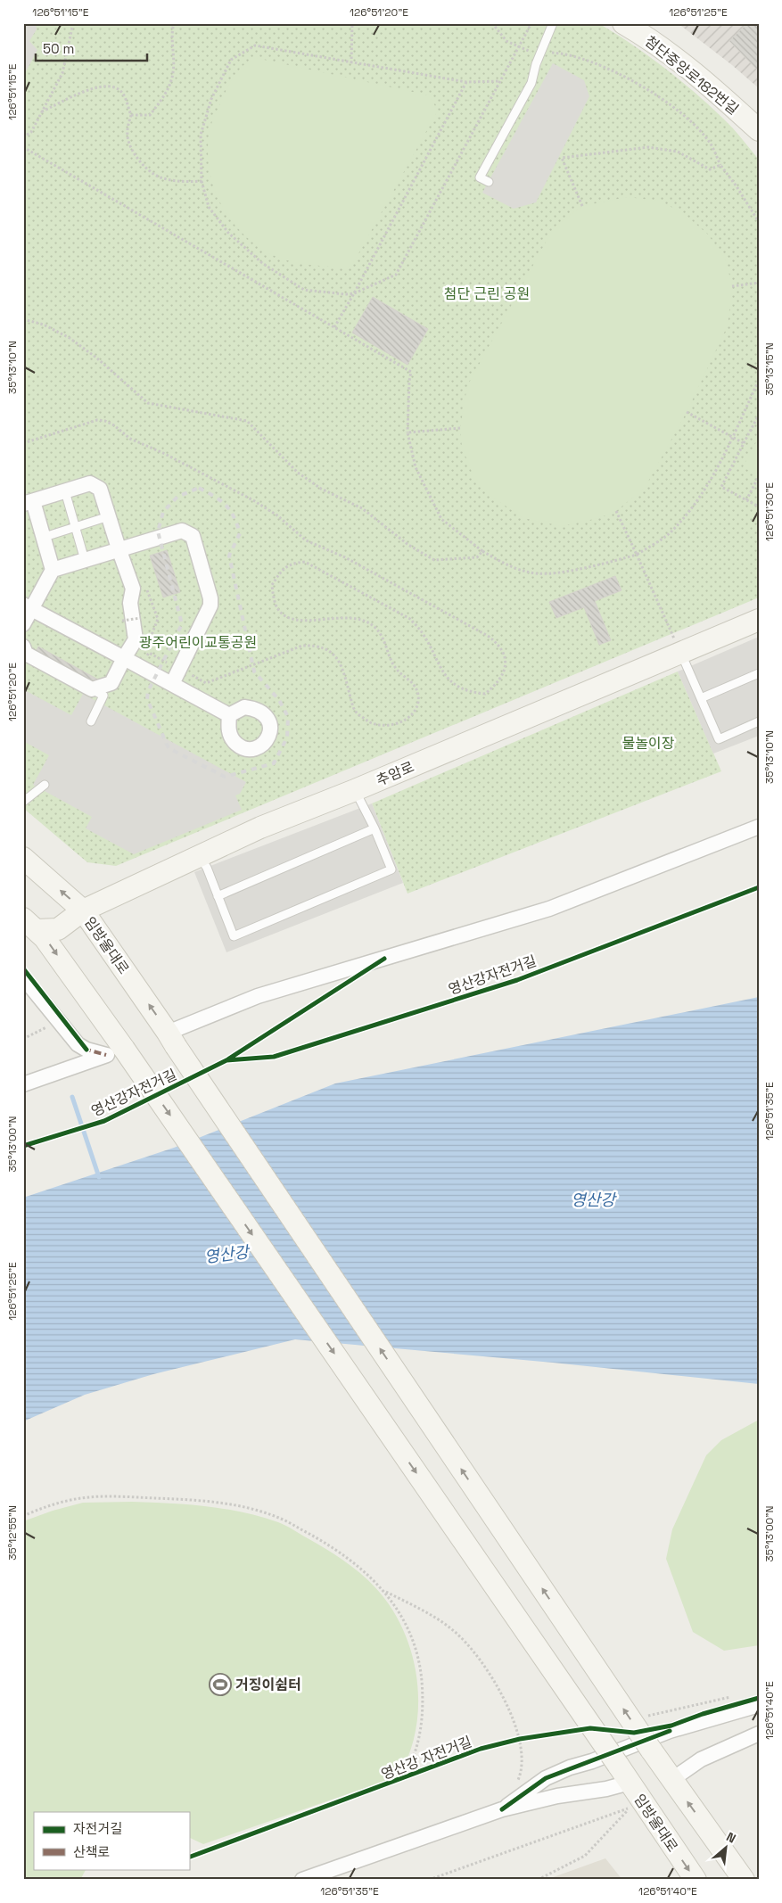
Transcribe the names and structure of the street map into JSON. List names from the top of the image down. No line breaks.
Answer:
{"streets":{"main road":["첨단중앙로182번길","추암로","임방울대로"],"cycle path":["영산강자전거길","영산강 자전거길"]},"crossings":[["추암로","임방울대로"]],"water":["영산강"],"parks":["첨단 근린 공원","광주어린이교통공원","물놀이장"],"places":{"sports":["거징이쉼터"]},"legend":["자전거길","산책로"],"scale_bar":"50 m","north":"top right","coordinates":["126°51'15\"E","126°51'20\"E","126°51'25\"E","35°13'10\"N","35°13'15\"N","126°51'30\"E","126°51'35\"E","35°13'00\"N","35°12'55\"N","126°51'40\"E"]}
